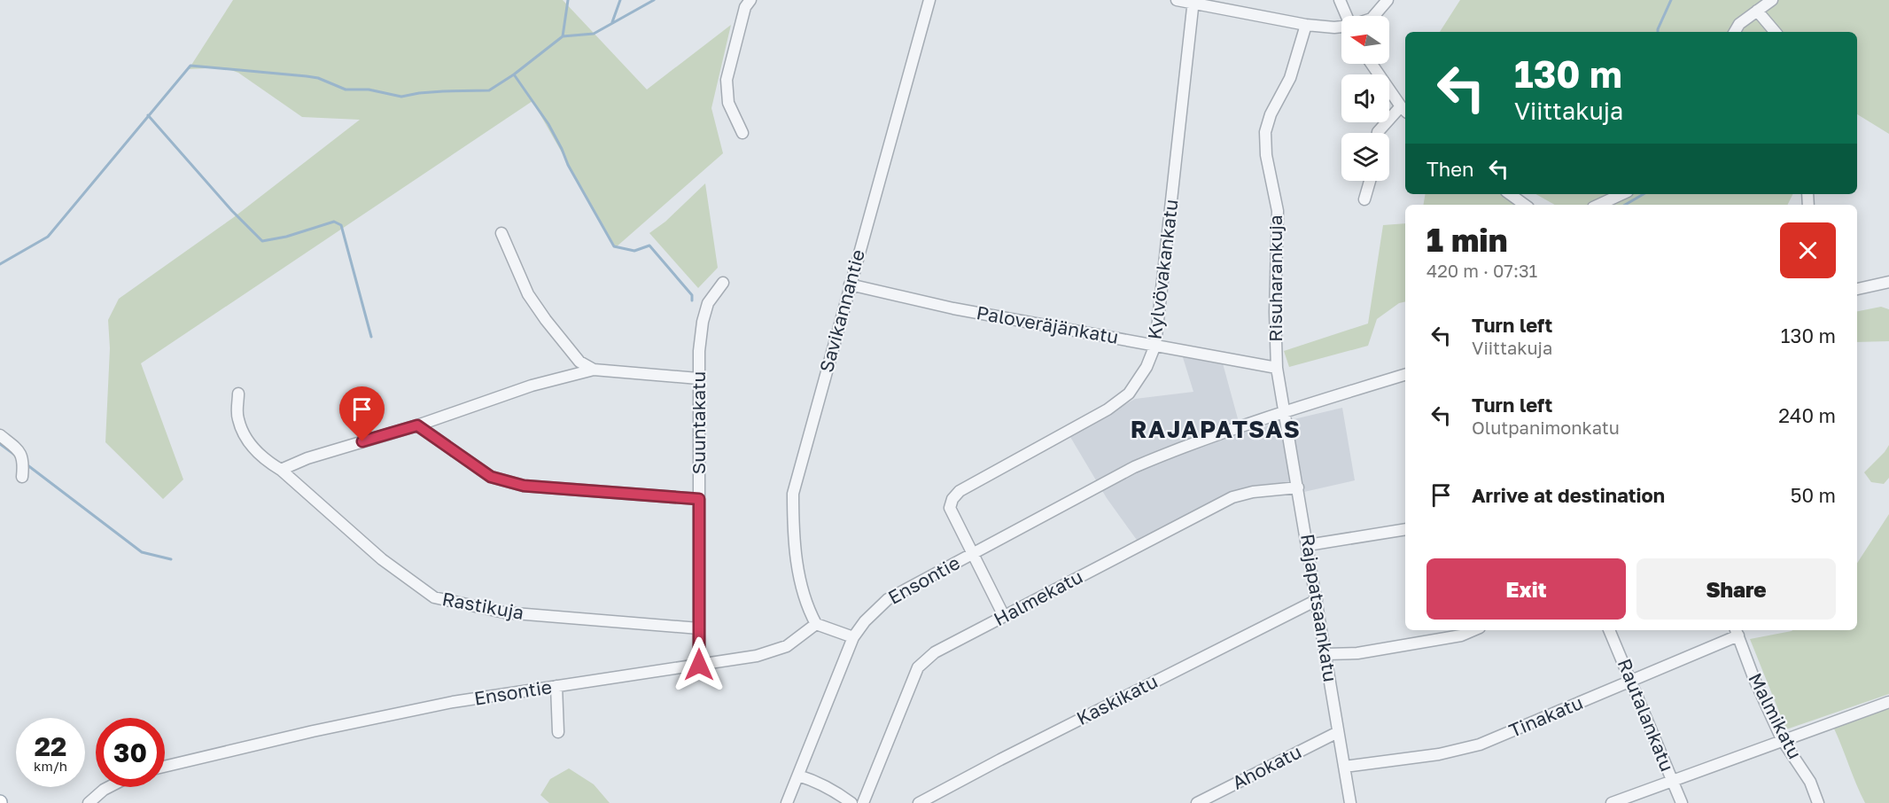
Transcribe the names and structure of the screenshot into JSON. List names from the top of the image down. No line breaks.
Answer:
{"streets":{"street":["Kylvövakankatu","Risuharankuja","Savikannantie","Paloveräjänkatu","Suuntakatu","Ensontie","Halmekatu","Rastikuja","Rajapatsaankatu","Kaskikatu","Rautalankatu","Malmikatu","Tinakatu","Ahokatu"]},"crossings":[["Kylvövakankatu","Paloveräjänkatu"],["Kylvövakankatu","Ensontie"],["Kylvövakankatu","Halmekatu"],["Risuharankuja","Paloveräjänkatu"],["Risuharankuja","Ensontie"],["Risuharankuja","Rajapatsaankatu"],["Savikannantie","Paloveräjänkatu"],["Savikannantie","Ensontie"],["Suuntakatu","Ensontie"],["Suuntakatu","Rastikuja"],["Ensontie","Rajapatsaankatu"],["Halmekatu","Rajapatsaankatu"],["Rajapatsaankatu","Kaskikatu"],["Rajapatsaankatu","Tinakatu"],["Rajapatsaankatu","Ahokatu"],["Rautalankatu","Tinakatu"],["Malmikatu","Tinakatu"]],"districts":["RAJAPATSAS"],"north":"left","page":{"turn":["130 m","Viittakuja"],"then":"Then","heading":["1 min","420 m · 07:31"],"list":[{"name":"Turn left","note":"Viittakuja","value":"130 m"},{"name":"Turn left","note":"Olutpanimonkatu","value":"240 m"},{"name":"Arrive at destination","value":"50 m"}],"buttons":["Exit","Share"],"speed":"22 km/h","limit":"30"}}
